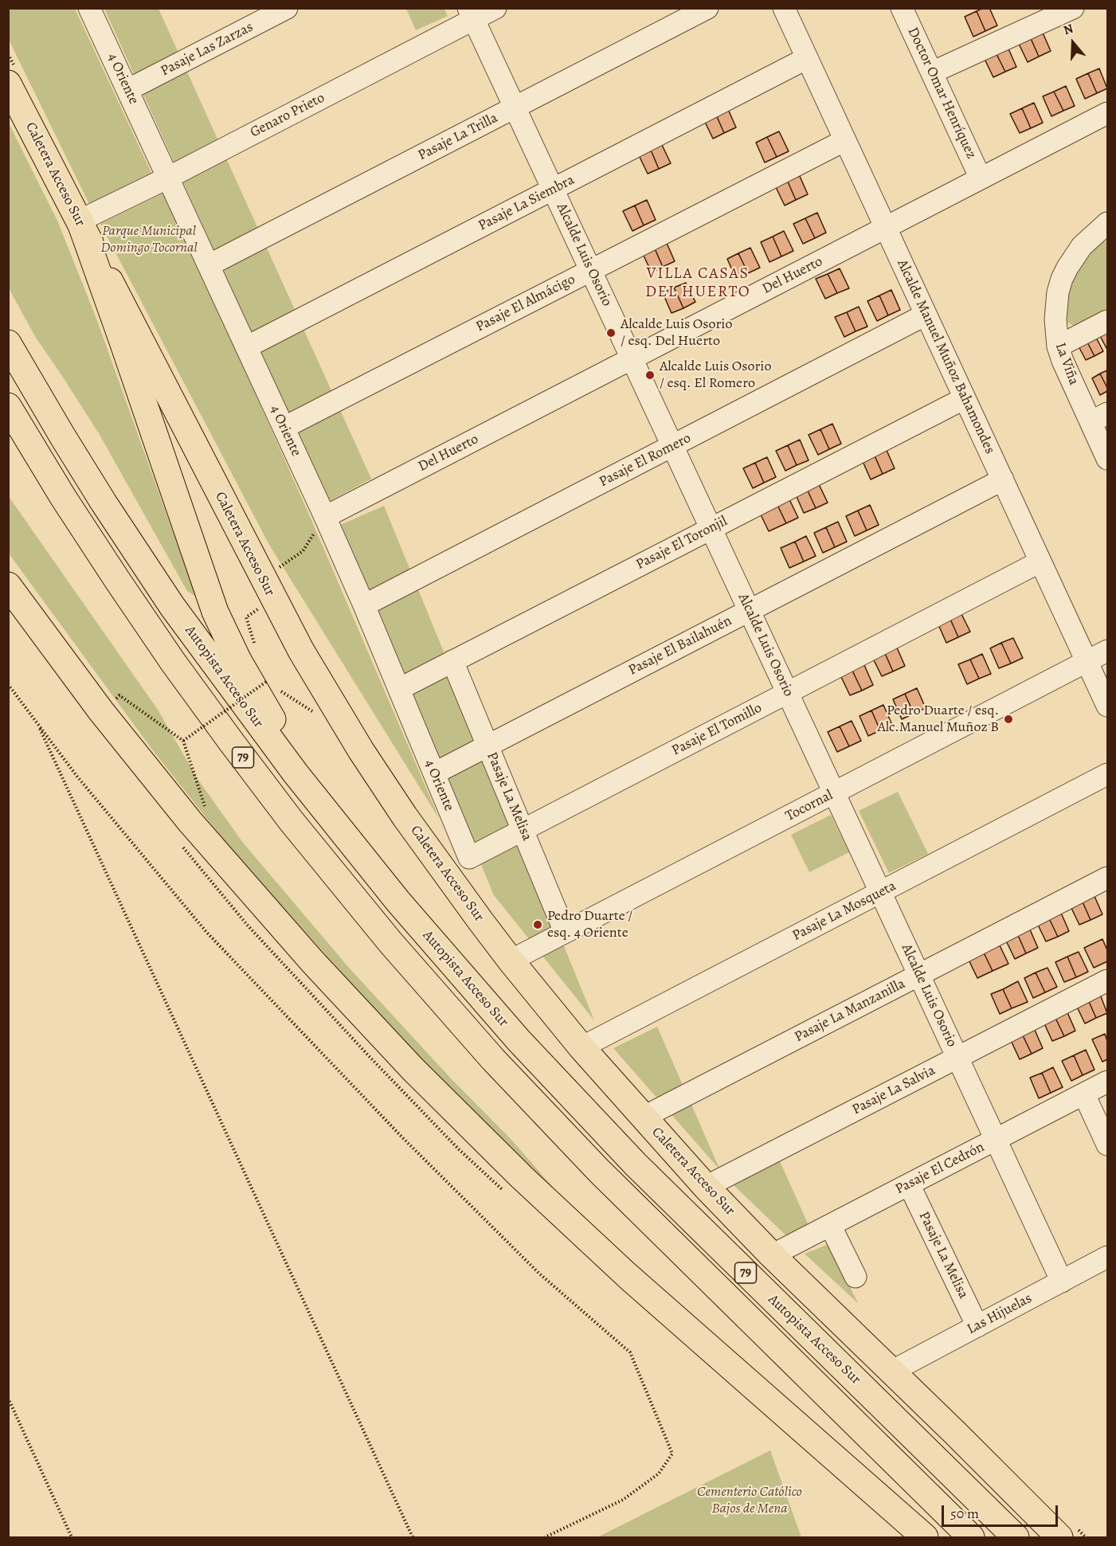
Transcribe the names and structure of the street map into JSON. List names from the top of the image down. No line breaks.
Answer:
{"streets":{"main road":["Caletera Acceso Sur","Autopista Acceso Sur","79"],"street":["Pasaje Las Zarzas","4 Oriente","Doctor Omar Henríquez","Genaro Prieto","Pasaje La Trilla","Pasaje La Siembra","Alcalde Luis Osorio","Del Huerto","Pasaje El Almácigo","Alcalde Manuel Muñoz Bahamondes","La Viña","Pasaje El Romero","Pasaje El Toronjil","Pasaje El Bailahuén","Pasaje El Tomillo","Pasaje La Melisa","Tocornal","Pasaje La Mosqueta","Pasaje La Manzanilla","Pasaje La Salvia","Pasaje El Cedrón","Las Hijuelas"]},"crossings":[["Pasaje Las Zarzas","4 Oriente"],["4 Oriente","Genaro Prieto"],["4 Oriente","Pasaje La Trilla"],["4 Oriente","Pasaje La Siembra"],["4 Oriente","Del Huerto"],["4 Oriente","Pasaje El Almácigo"],["4 Oriente","Pasaje El Romero"],["4 Oriente","Pasaje El Toronjil"],["4 Oriente","Pasaje El Bailahuén"],["4 Oriente","Pasaje El Tomillo"],["Doctor Omar Henríquez","Del Huerto"],["Genaro Prieto","Caletera Acceso Sur"],["Genaro Prieto","Alcalde Luis Osorio"],["Pasaje La Trilla","Alcalde Luis Osorio"],["Caletera Acceso Sur","Tocornal"],["Caletera Acceso Sur","Pasaje La Mosqueta"],["Caletera Acceso Sur","Pasaje La Manzanilla"],["Caletera Acceso Sur","Pasaje La Salvia"],["Caletera Acceso Sur","Pasaje El Cedrón"],["Caletera Acceso Sur","Las Hijuelas"],["Pasaje La Siembra","Alcalde Luis Osorio"],["Pasaje La Siembra","Alcalde Manuel Muñoz Bahamondes"],["Alcalde Luis Osorio","Del Huerto"],["Alcalde Luis Osorio","Pasaje El Almácigo"],["Alcalde Luis Osorio","Pasaje El Romero"],["Alcalde Luis Osorio","Pasaje El Toronjil"],["Alcalde Luis Osorio","Pasaje El Bailahuén"],["Alcalde Luis Osorio","Pasaje El Tomillo"],["Alcalde Luis Osorio","Tocornal"],["Alcalde Luis Osorio","Pasaje La Mosqueta"],["Alcalde Luis Osorio","Pasaje La Manzanilla"],["Alcalde Luis Osorio","Pasaje La Salvia"],["Alcalde Luis Osorio","Pasaje El Cedrón"],["Alcalde Luis Osorio","Las Hijuelas"],["Del Huerto","Alcalde Manuel Muñoz Bahamondes"],["Pasaje El Almácigo","Alcalde Manuel Muñoz Bahamondes"],["Alcalde Manuel Muñoz Bahamondes","Pasaje El Romero"],["Alcalde Manuel Muñoz Bahamondes","Pasaje El Toronjil"],["Alcalde Manuel Muñoz Bahamondes","Pasaje El Bailahuén"],["Alcalde Manuel Muñoz Bahamondes","Pasaje El Tomillo"],["Alcalde Manuel Muñoz Bahamondes","Tocornal"],["Pasaje El Toronjil","Pasaje La Melisa"],["Pasaje El Bailahuén","Pasaje La Melisa"],["Pasaje El Tomillo","Pasaje La Melisa"],["Pasaje La Melisa","Tocornal"],["Pasaje La Melisa","Pasaje El Cedrón"],["Pasaje La Melisa","Las Hijuelas"]],"districts":["VILLA CASAS DEL HUERTO"],"parks":["Parque Municipal Domingo Tocornal","Cementerio Católico Bajos de Mena"],"places":["Alcalde Luis Osorio / esq. Del Huerto","Alcalde Luis Osorio / esq. El Romero","Pedro Duarte / esq. Alc.Manuel Muñoz B","Pedro Duarte / esq. 4 Oriente"],"scale_bar":"50 m","north":"top"}
